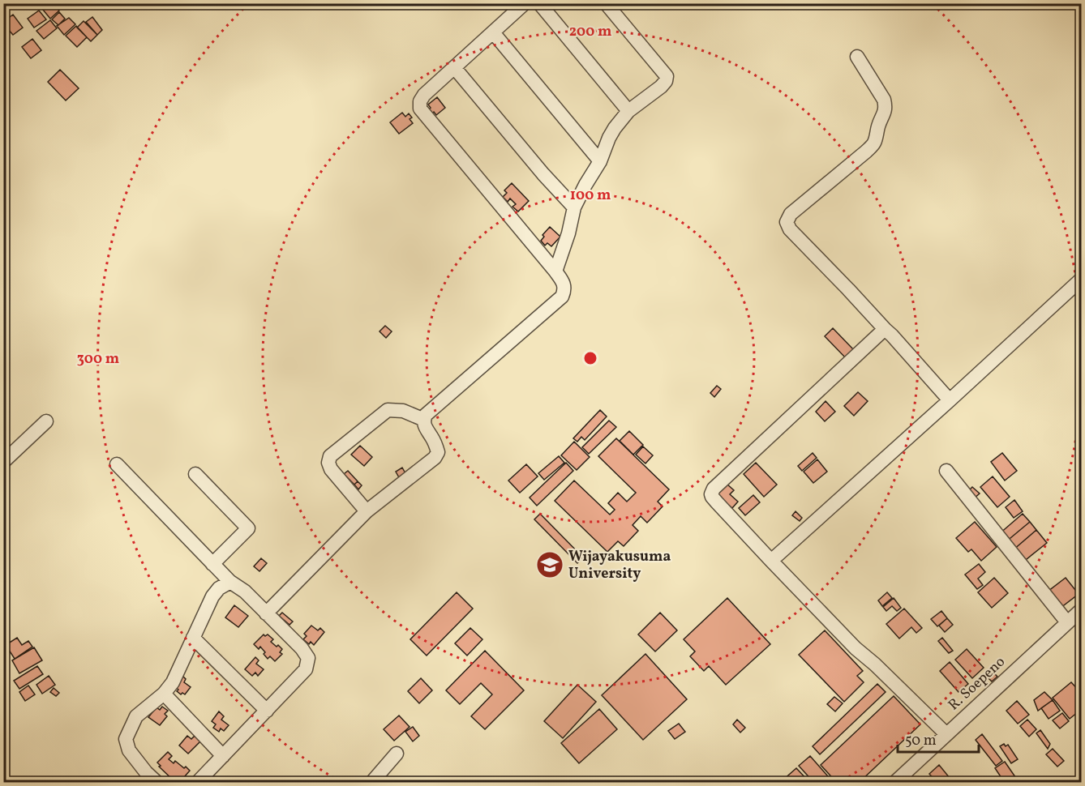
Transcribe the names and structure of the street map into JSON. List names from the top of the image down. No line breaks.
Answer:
{"streets":{"street":["R. Soepeno"]},"places":{"school or university":["Wijayakusuma University"]},"scale_bar":"50 m","rings":["200 m","100 m","300 m"]}
